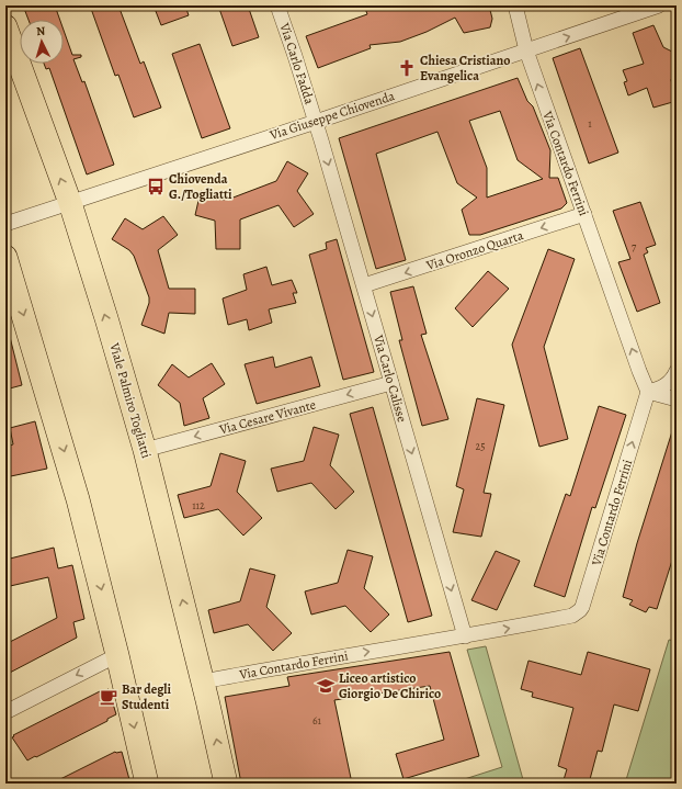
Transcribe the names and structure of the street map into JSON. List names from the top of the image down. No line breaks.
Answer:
{"streets":{"main road":["Viale Palmiro Togliatti"],"street":["Via Carlo Fadda","Via Giuseppe Chiovenda","Via Contardo Ferrini","Via Oronzo Quarta","Via Carlo Calisse","Via Cesare Vivante"]},"crossings":[["Via Carlo Fadda","Via Giuseppe Chiovenda"],["Via Carlo Fadda","Via Carlo Calisse"],["Via Giuseppe Chiovenda","Via Contardo Ferrini"],["Via Giuseppe Chiovenda","Via Carlo Calisse"],["Via Giuseppe Chiovenda","Viale Palmiro Togliatti"],["Via Contardo Ferrini","Via Oronzo Quarta"],["Via Contardo Ferrini","Via Carlo Calisse"],["Via Contardo Ferrini","Viale Palmiro Togliatti"],["Via Oronzo Quarta","Via Carlo Calisse"],["Via Carlo Calisse","Via Cesare Vivante"],["Viale Palmiro Togliatti","Via Cesare Vivante"]],"one_way":["Via Oronzo Quarta","Via Carlo Calisse","Via Cesare Vivante"],"places":{"church":["Chiesa Cristiano Evangelica"],"bus stop":["Chiovenda G./Togliatti"],"school or university":["Liceo artistico Giorgio De Chirico"],"cafe":["Bar degli Studenti"]},"house_numbers":["1","7","25","112","61"],"north":"top"}
